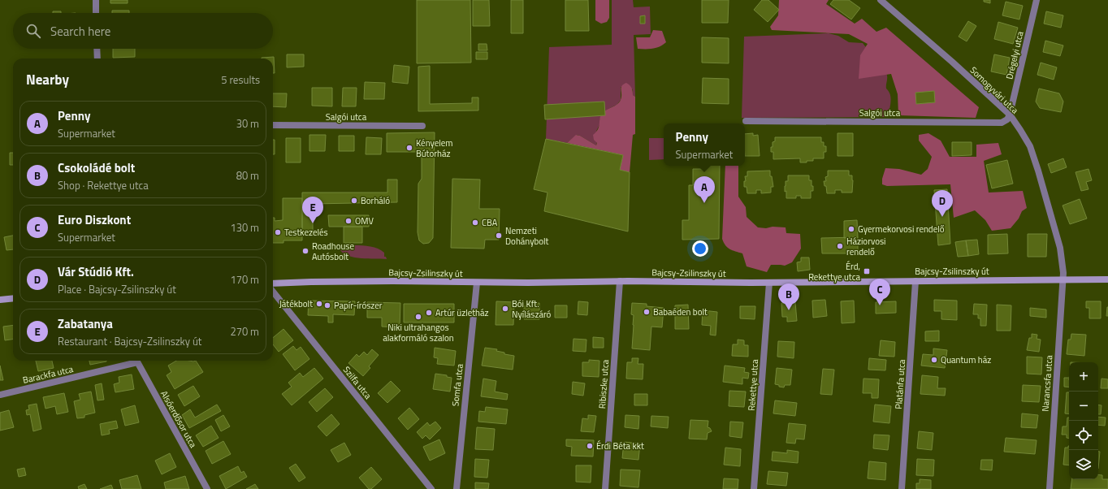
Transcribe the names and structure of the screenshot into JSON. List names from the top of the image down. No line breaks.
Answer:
{"streets":{"main road":["Bajcsy-Zsilinszky út"],"street":["Drégelyi utca","Somogyvári utca","Salgói utca","Barackfa utca","Szilfa utca","Narancsfa utca","Ribiszke utca","Platánfa utca","Somfa utca","Rekettye utca","Alsóerdősor utca"]},"crossings":[["Drégelyi utca","Somogyvári utca"],["Drégelyi utca","Salgói utca"],["Somogyvári utca","Salgói utca"],["Somogyvári utca","Bajcsy-Zsilinszky út"],["Somogyvári utca","Narancsfa utca"],["Bajcsy-Zsilinszky út","Narancsfa utca"],["Bajcsy-Zsilinszky út","Ribiszke utca"],["Bajcsy-Zsilinszky út","Platánfa utca"],["Bajcsy-Zsilinszky út","Somfa utca"],["Bajcsy-Zsilinszky út","Rekettye utca"]],"places":{"other":["Kényelem Bútorház","Borháló","OMV","CBA","Gyermekorvosi rendelő","Testkezelés","Nemzeti Dohánybolt","Háziorvosi rendelő","Roadhouse Autósbolt","Játékbolt","Papír-írószer","Bói Kft. Nyílászáró","Babaéden bolt","Artúr üzletház","Niki ultrahangos alakformáló szalon","Quantum ház","Érdi Béta kkt"],"transit":["Érd, Rekettye utca"]},"page":{"search":"Search here","heading":["Nearby","5 results"],"list":[{"mark":"A","name":"Penny","note":"Supermarket","value":"30 m"},{"mark":"B","name":"Csokoládé bolt","note":"Shop · Rekettye utca","value":"80 m"},{"mark":"C","name":"Euro Diszkont","note":"Supermarket","value":"130 m"},{"mark":"D","name":"Vár Stúdió Kft.","note":"Place · Bajcsy-Zsilinszky út","value":"170 m"},{"mark":"E","name":"Zabatanya","note":"Restaurant · Bajcsy-Zsilinszky út","value":"270 m"}],"popup":["Penny","Supermarket"],"pins":["A","D","E","C","B"],"map_buttons":["+","−"]}}
